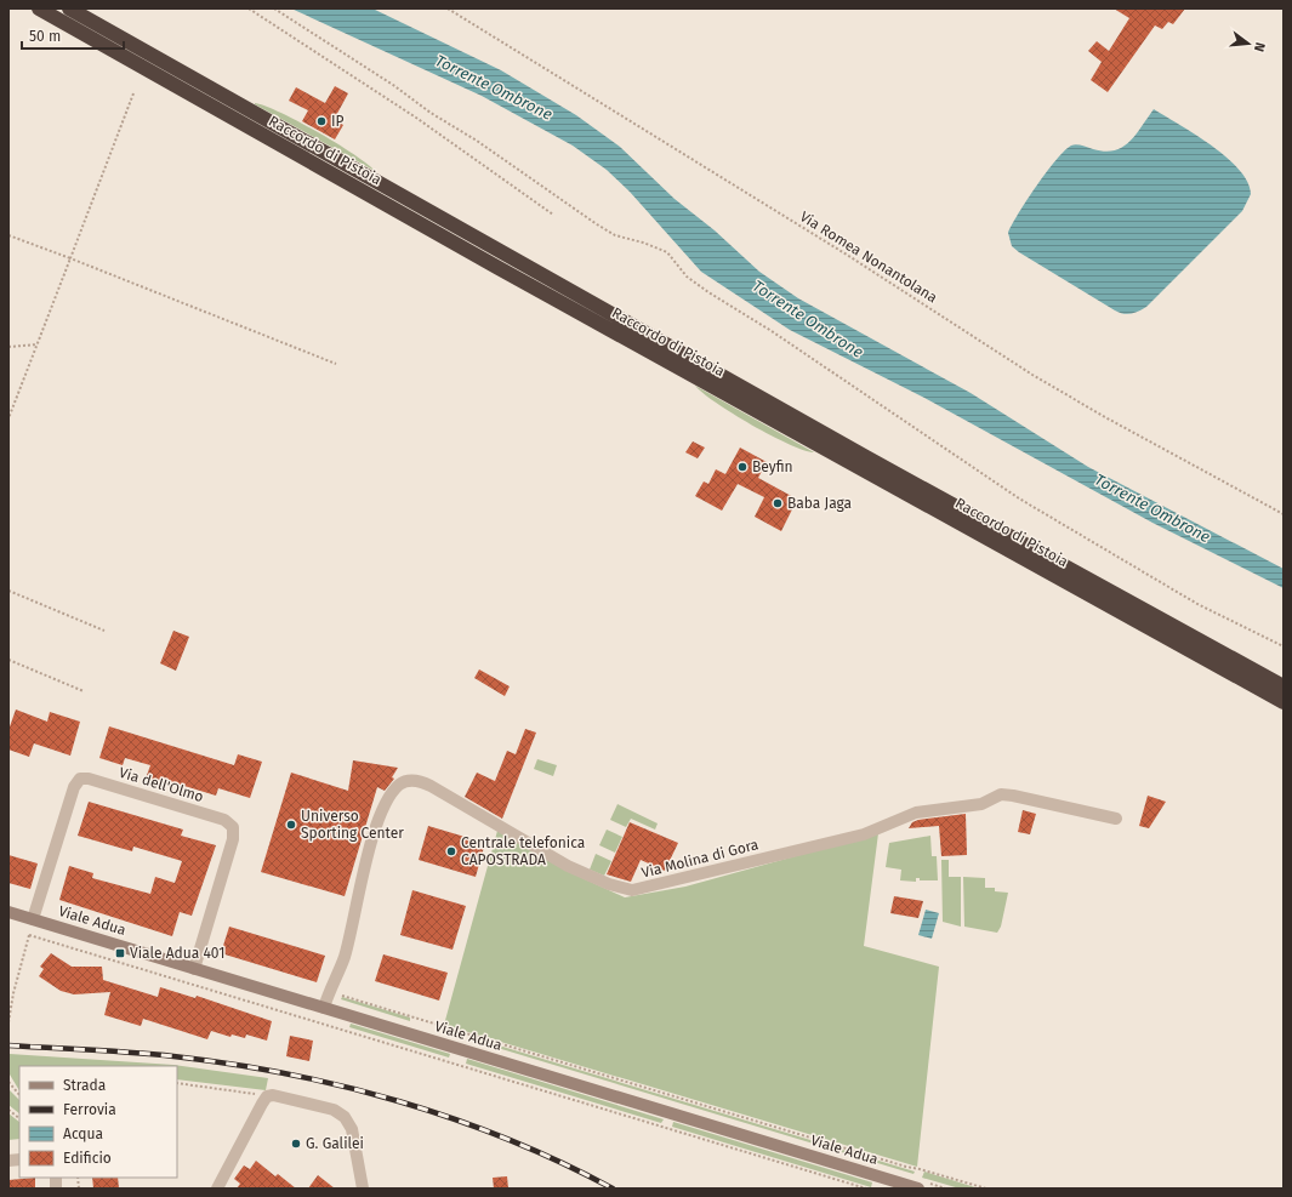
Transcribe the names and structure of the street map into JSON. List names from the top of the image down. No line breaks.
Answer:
{"streets":{"highway":["Raccordo di Pistoia"],"main road":["Viale Adua"],"street":["Via dell'Olmo","Via Molina di Gora"],"path":["Via Romea Nonantolana"]},"crossings":[["Via dell'Olmo","Viale Adua"],["Via Molina di Gora","Viale Adua"]],"water":["Torrente Ombrone"],"places":{"other":["IP","Beyfin","Baba Jaga","Universo Sporting Center","Centrale telefonica CAPOSTRADA","G. Galilei"],"transit":["Viale Adua 401"]},"legend":["Strada","Ferrovia","Acqua","Edificio"],"scale_bar":"50 m","north":"right"}
